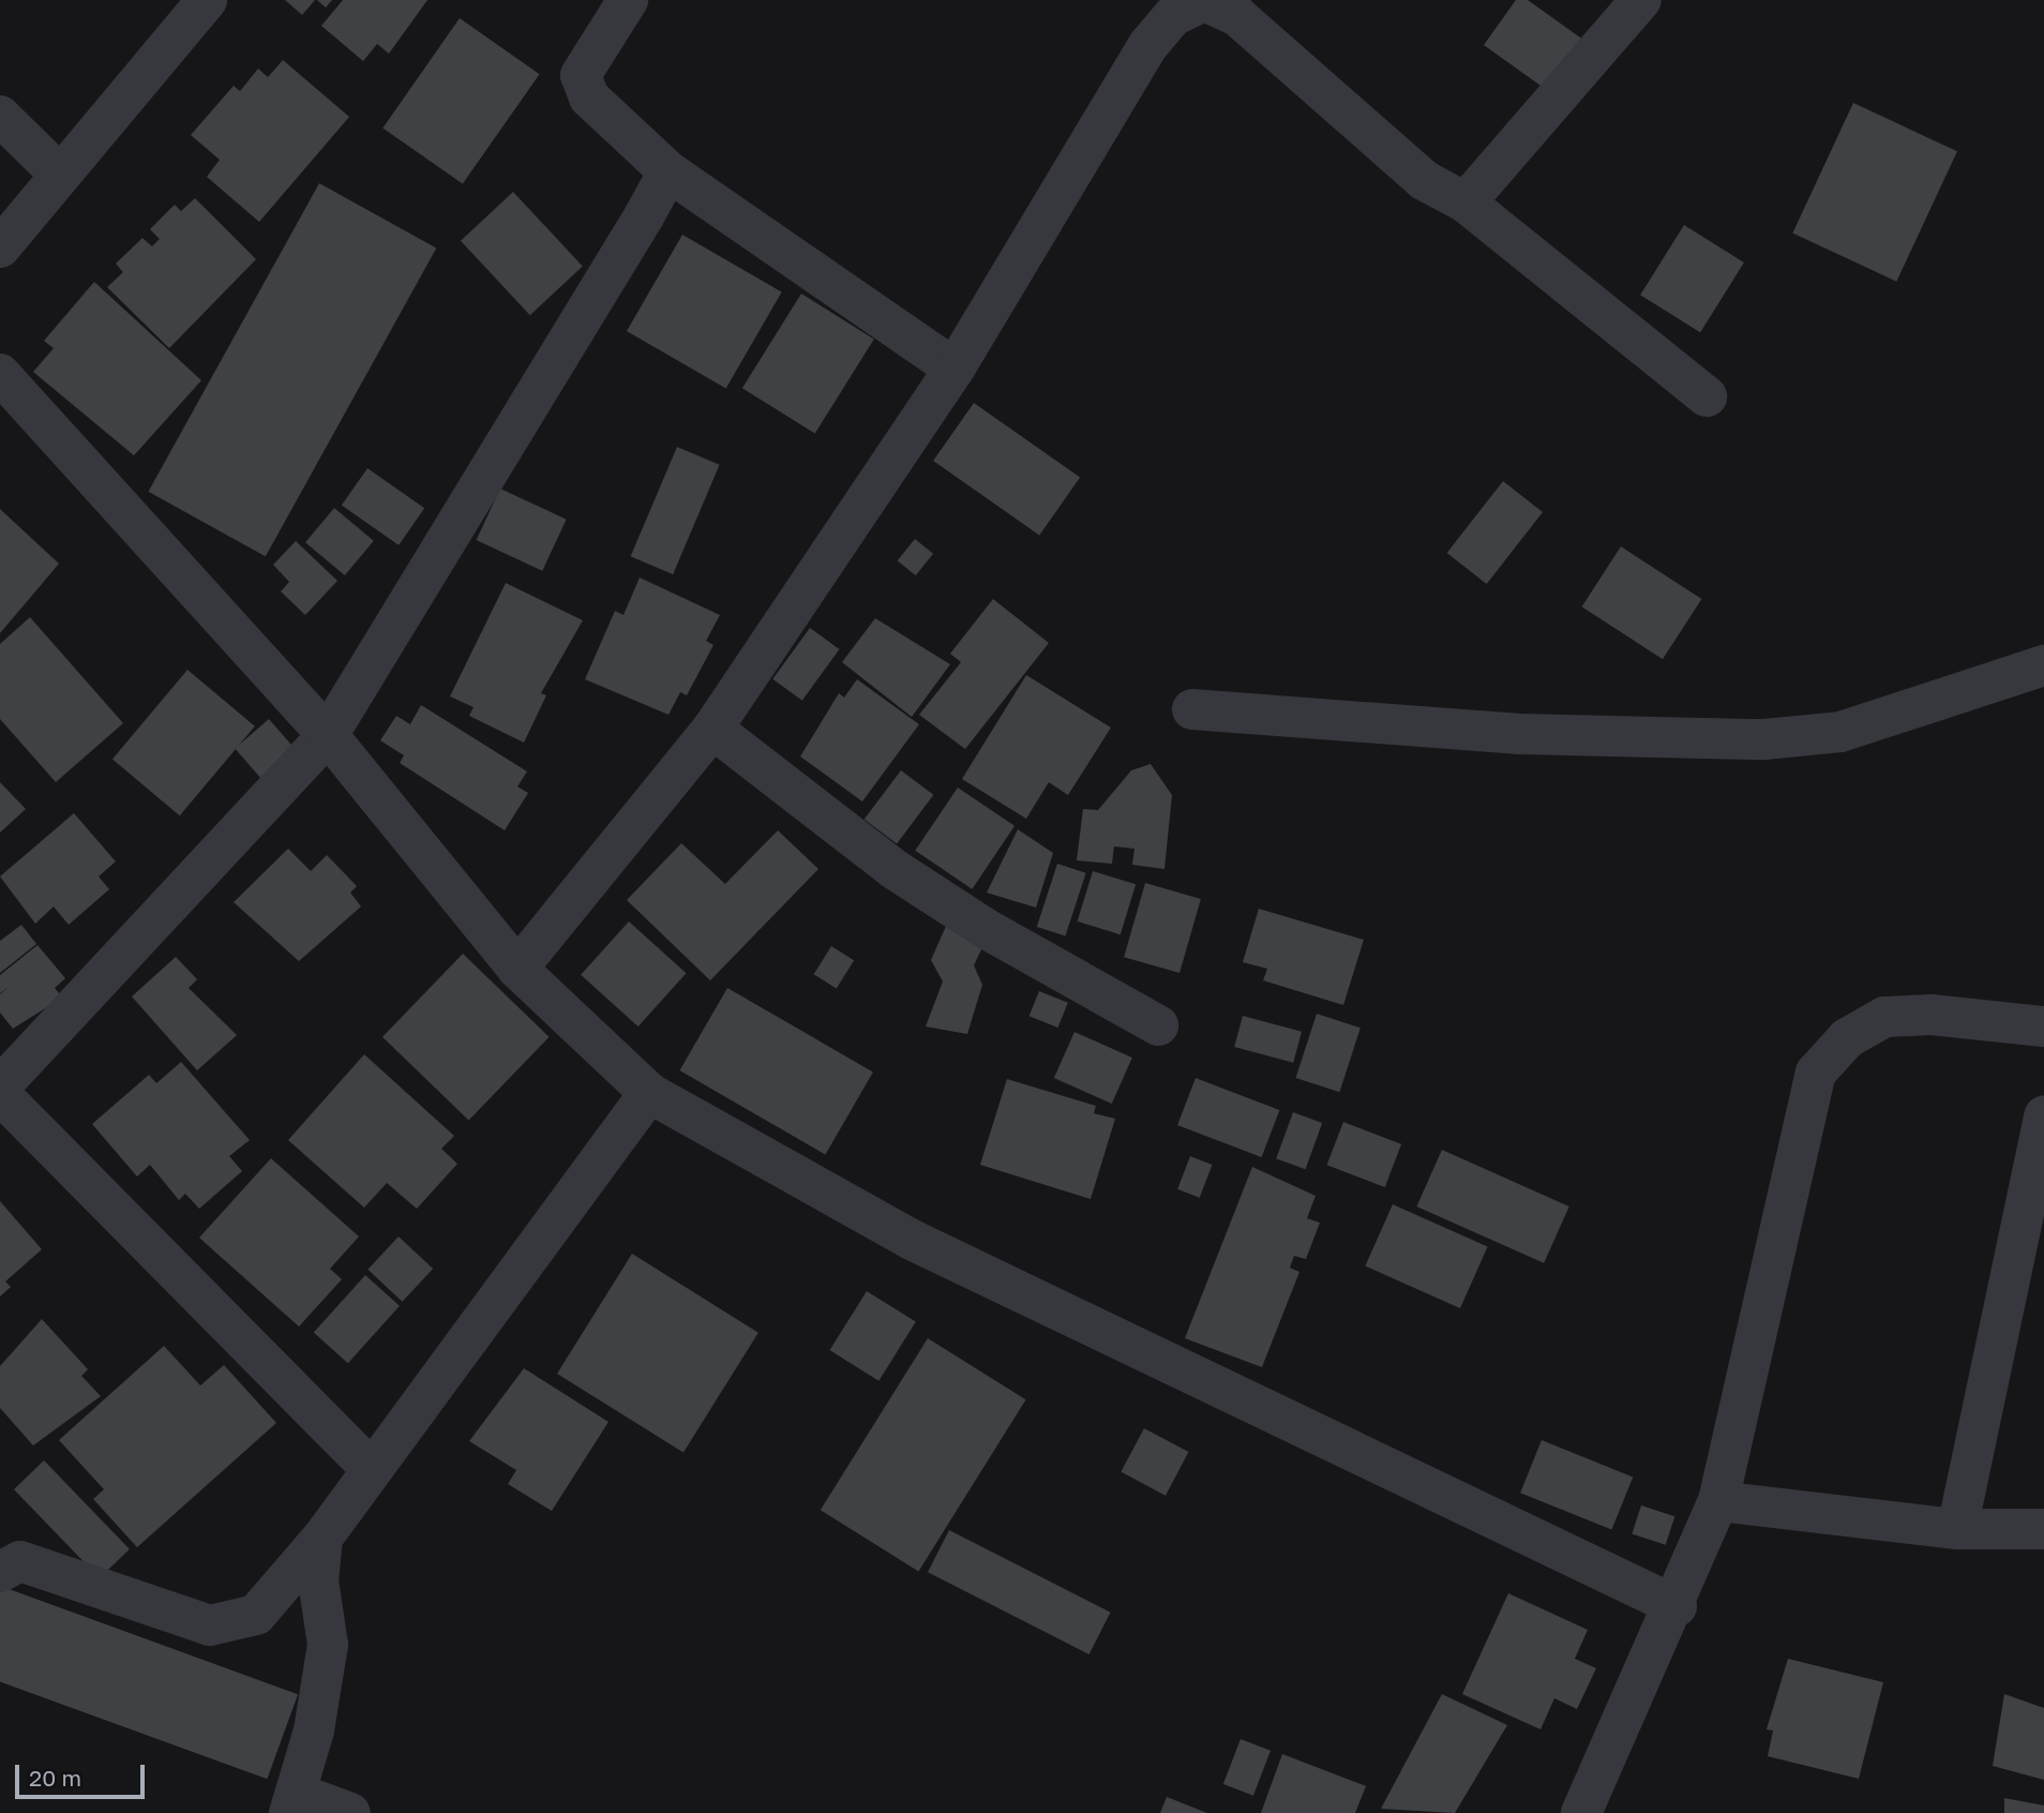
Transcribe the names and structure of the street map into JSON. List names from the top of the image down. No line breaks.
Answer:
{"scale_bar":"20 m"}
